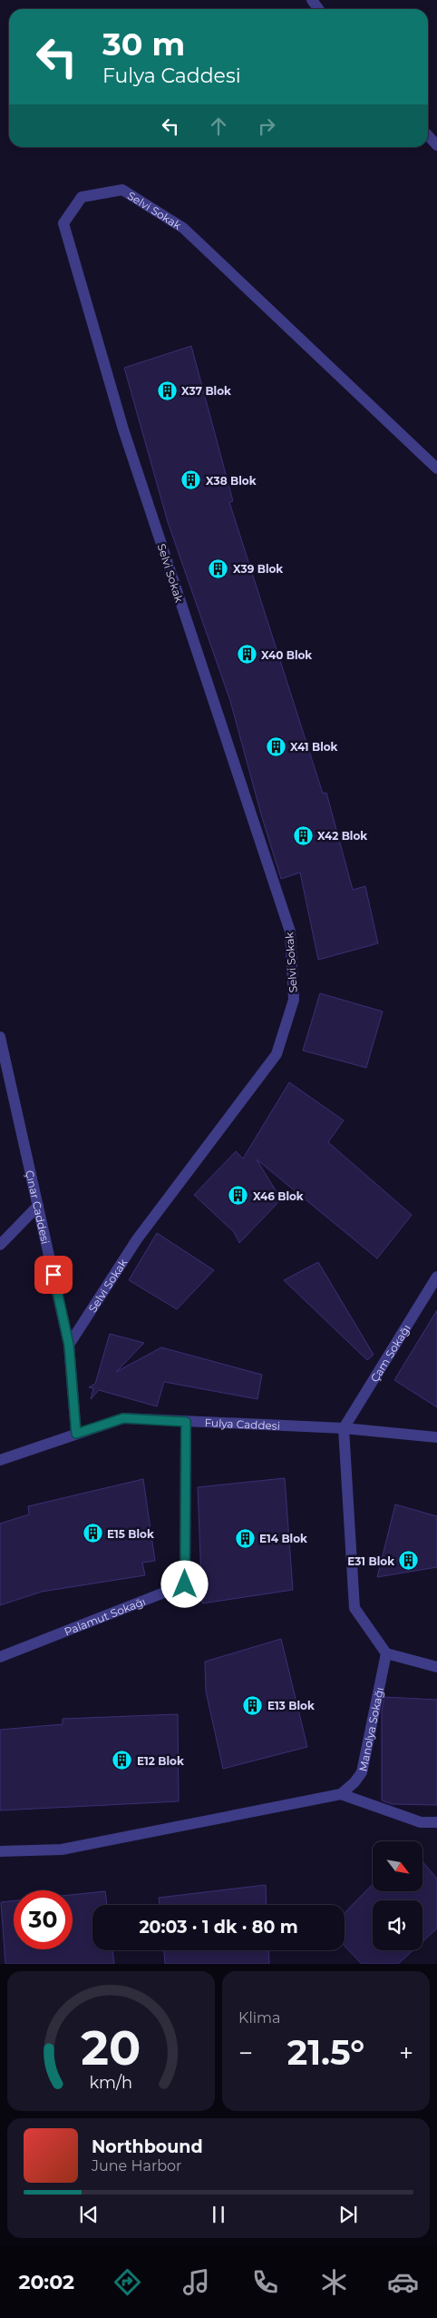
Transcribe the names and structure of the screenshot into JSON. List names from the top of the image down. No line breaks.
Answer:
{"streets":{"street":["Selvi Sokak","Çınar Caddesi","Çam Sokağı","Fulya Caddesi","Palamut Sokağı","Manolya Sokağı"]},"crossings":[["Selvi Sokak","Çınar Caddesi"],["Çınar Caddesi","Fulya Caddesi"],["Çam Sokağı","Fulya Caddesi"],["Fulya Caddesi","Palamut Sokağı"]],"places":{"building":["X37 Blok","X38 Blok","X39 Blok","X40 Blok","X41 Blok","X42 Blok","X46 Blok","E15 Blok","E14 Blok","E31 Blok","E13 Blok","E12 Blok"]},"north":"bottom right","page":{"turn":["30 m","Fulya Caddesi"],"limit":"30","trip":"20:03 · 1 dk · 80 m","tile":"Klima","heat":["−","21.5°","+"],"song":["Northbound","June Harbor"],"tabs":"20:02","gauge":["20","km/h"]}}
